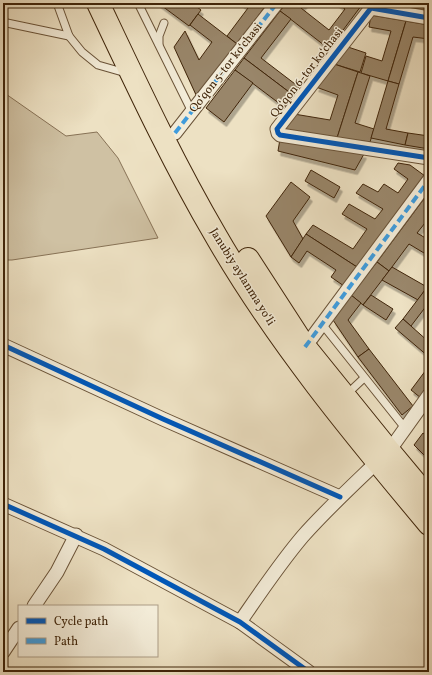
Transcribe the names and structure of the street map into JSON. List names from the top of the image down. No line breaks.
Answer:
{"streets":{"highway":["Janubiy aylanma yoʻli"],"street":["Qoʻqon 5-tor koʻchasi","Qoʻqon 6-tor koʻchasi"]},"crossings":[["Qoʻqon 5-tor koʻchasi","Janubiy aylanma yoʻli"]],"legend":["Cycle path","Path"]}
